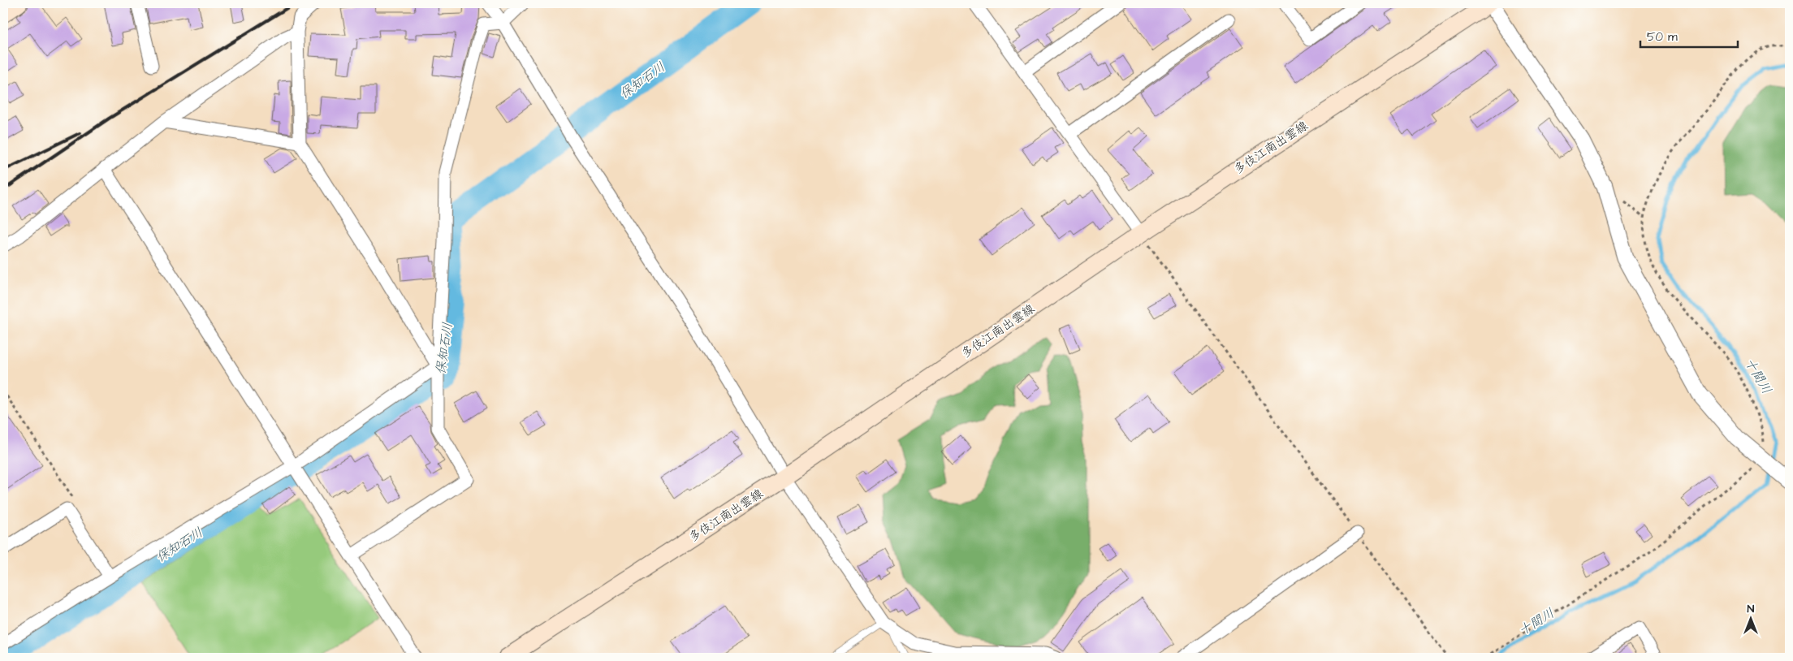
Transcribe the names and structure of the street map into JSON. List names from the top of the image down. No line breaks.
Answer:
{"streets":{"main road":["多伎江南出雲線"]},"water":["保知石川","十間川"],"scale_bar":"50 m","north":"top"}
